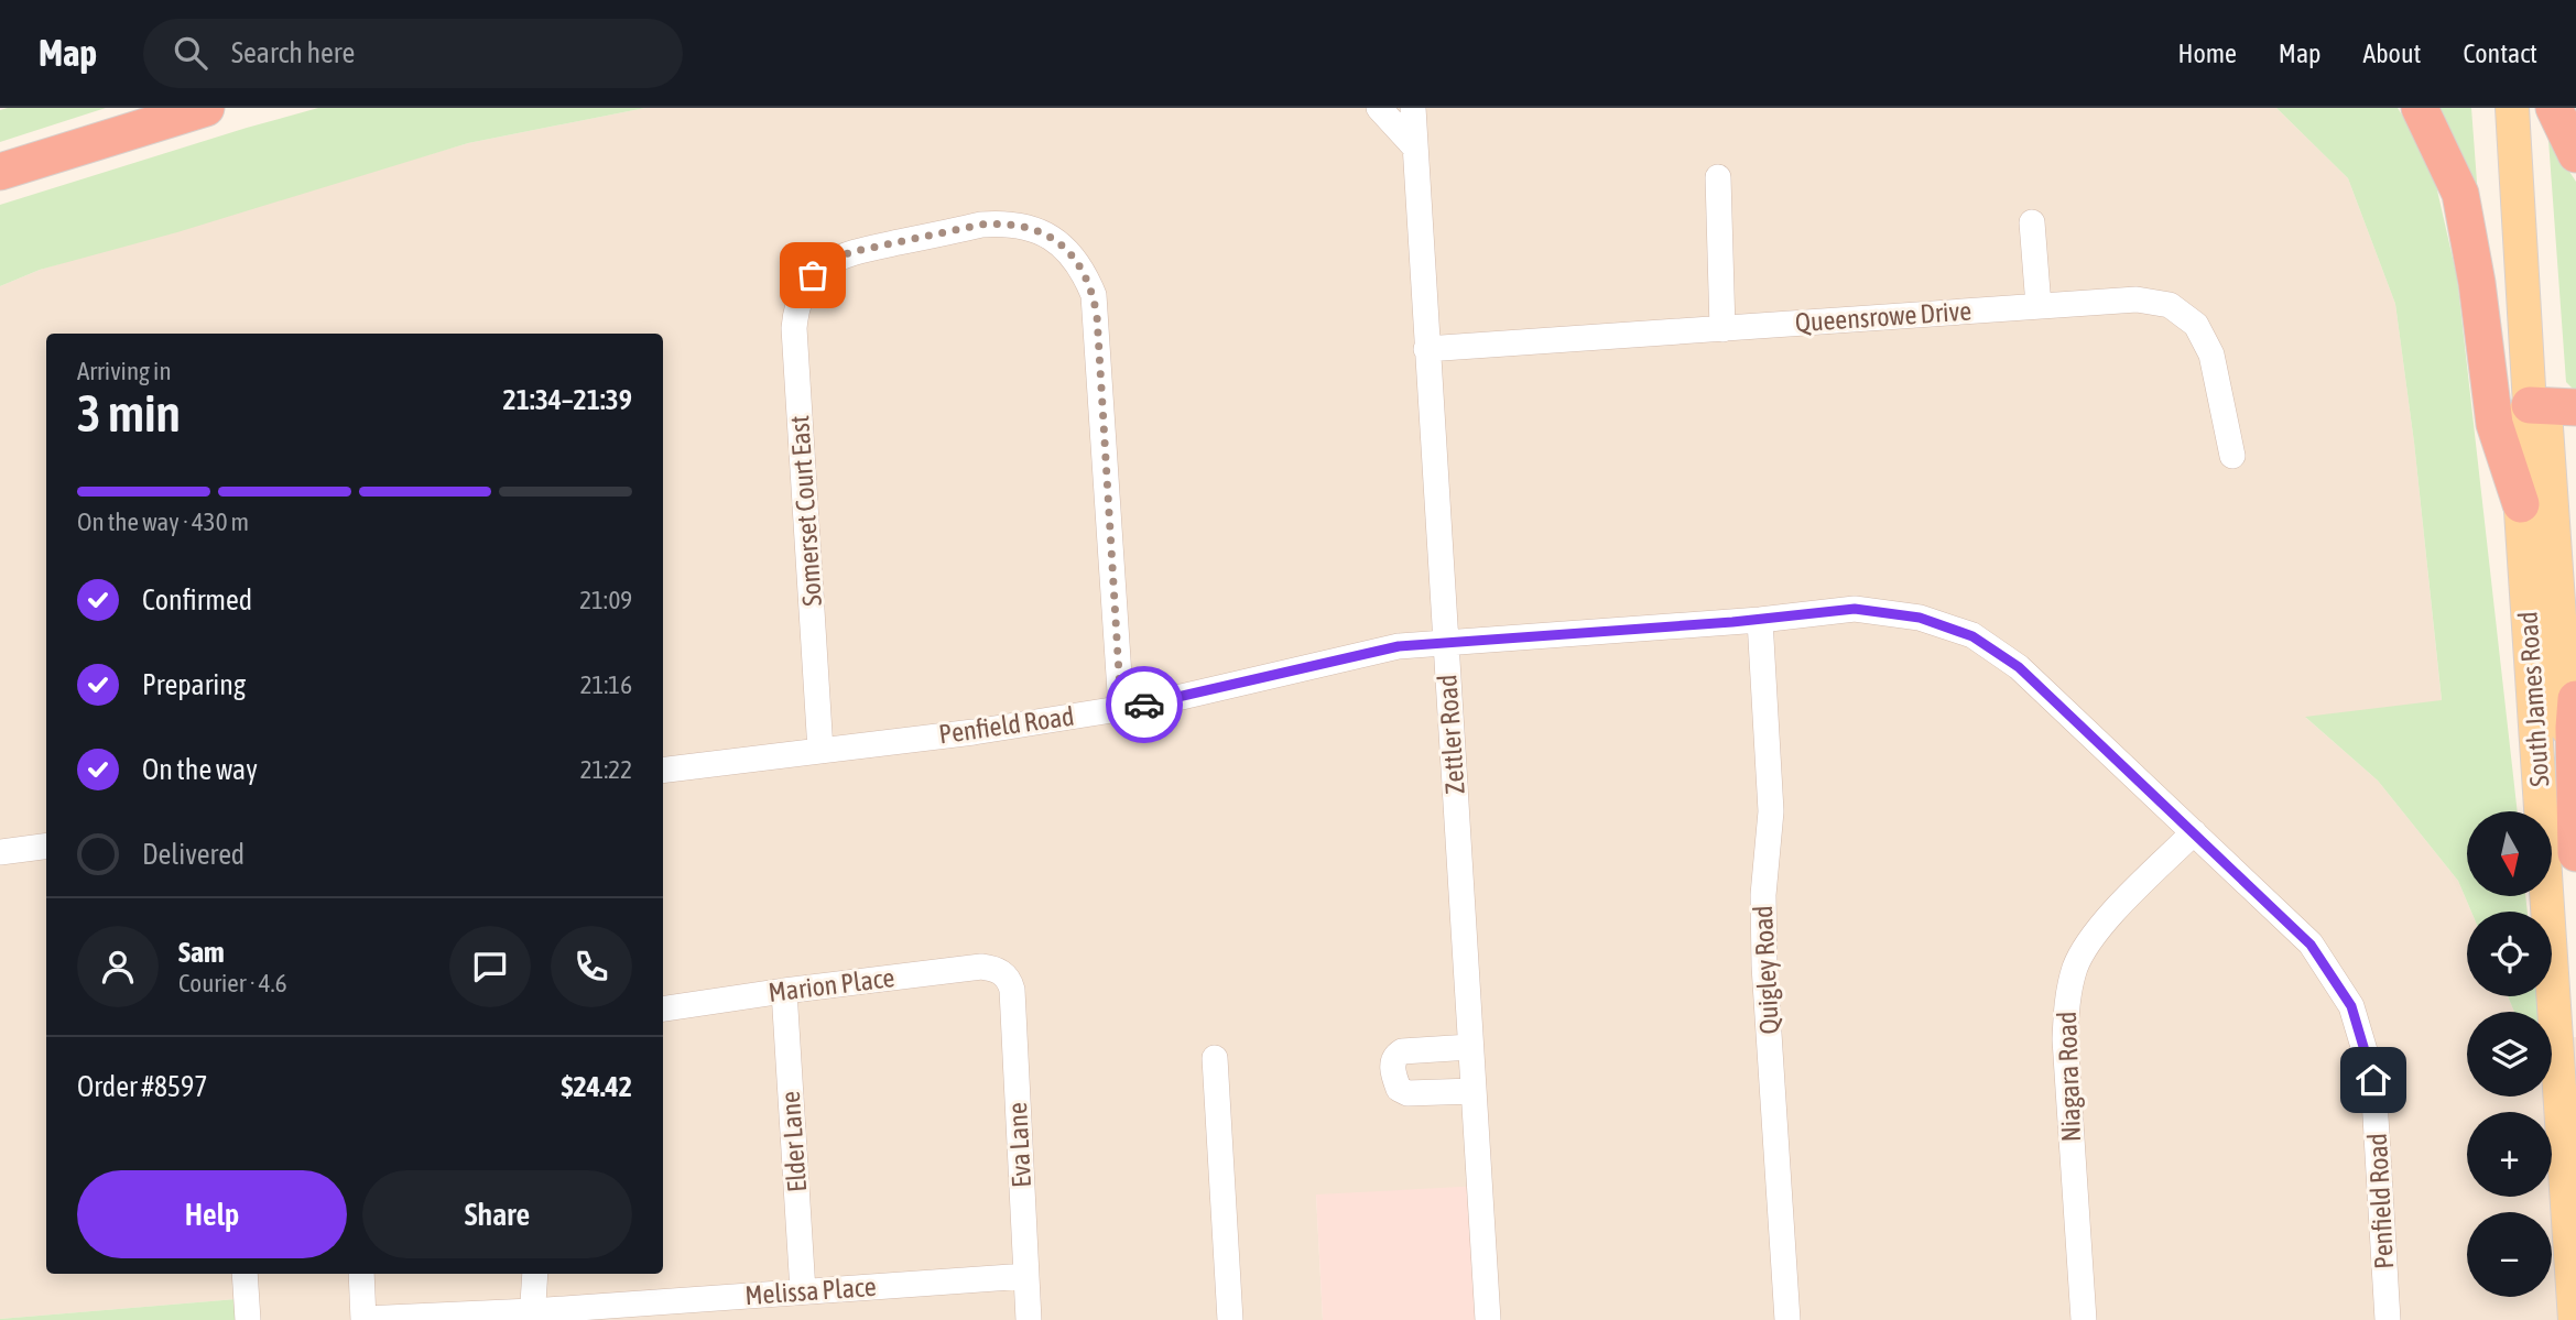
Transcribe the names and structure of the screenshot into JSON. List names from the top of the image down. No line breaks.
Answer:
{"streets":{"main road":["South James Road"],"street":["Queensrowe Drive","Somerset Court East","Penfield Road","Zettler Road","Quigley Road","Marion Place","Niagara Road","Elder Lane","Eva Lane","Melissa Place"]},"crossings":[["Queensrowe Drive","Zettler Road"],["Somerset Court East","Penfield Road"],["Penfield Road","Zettler Road"],["Penfield Road","Quigley Road"],["Penfield Road","Niagara Road"],["Marion Place","Elder Lane"],["Marion Place","Eva Lane"],["Elder Lane","Melissa Place"],["Eva Lane","Melissa Place"]],"north":"bottom","page":{"header":"Map","search":"Search here","nav":["Home","Map","About","Contact"],"heading":["3 min","Arriving in","21:34–21:39"],"panel":["Sam","Courier · 4.6","Order #8597","$24.42"],"bar":"On the way · 430 m","list":[["Confirmed","21:09"],["Preparing","21:16"],["On the way","21:22"],"Delivered"],"map_buttons":["+","−"],"buttons":["Help","Share"]}}
